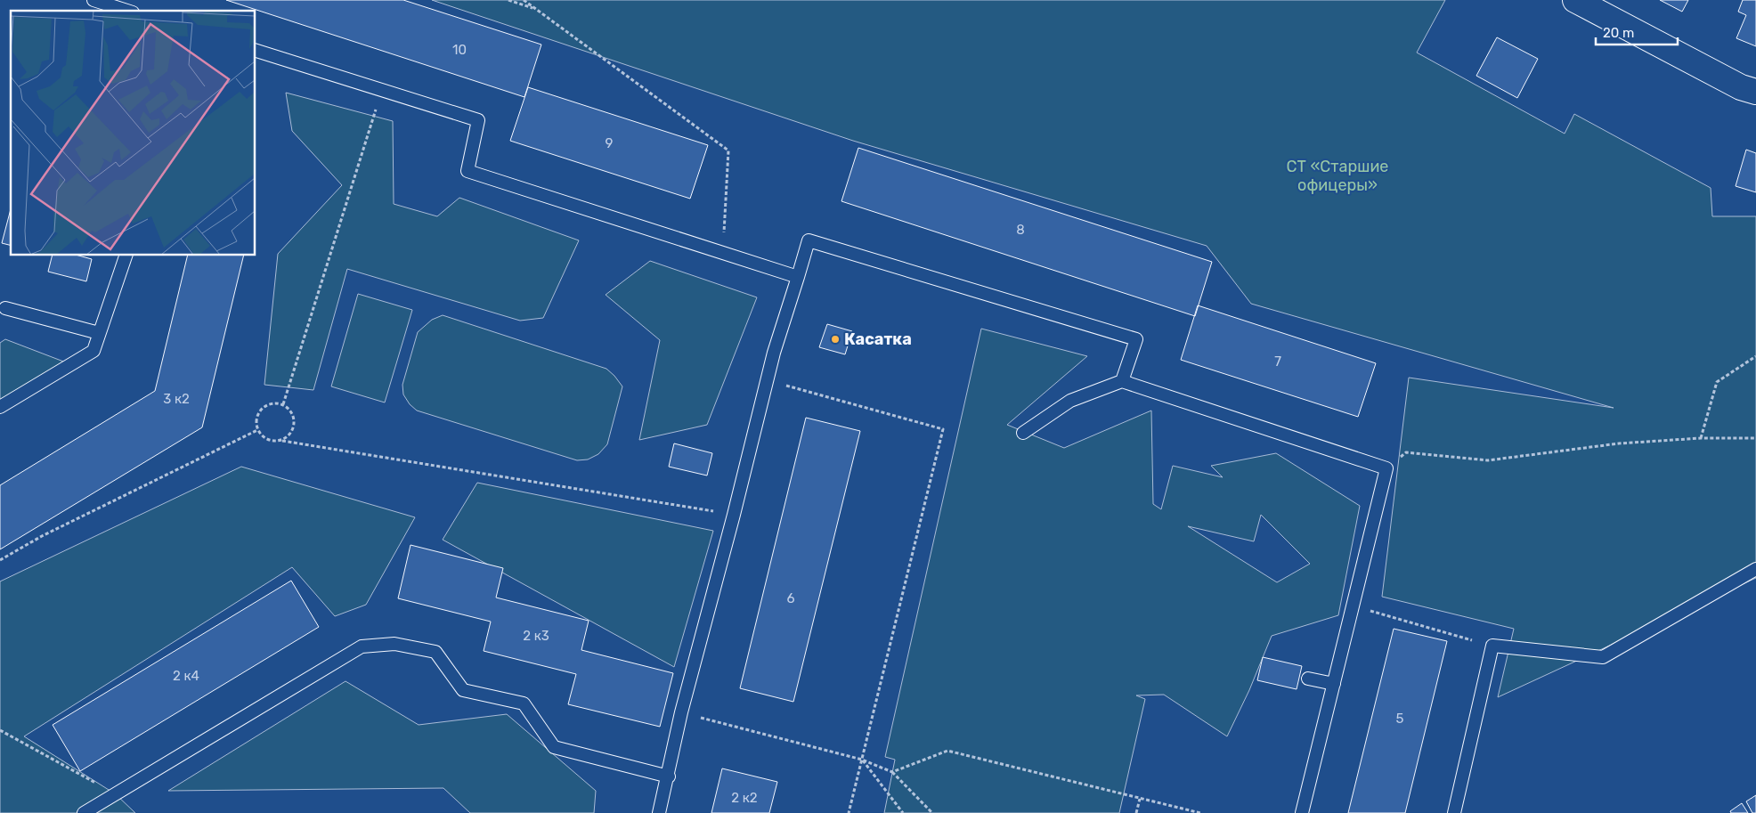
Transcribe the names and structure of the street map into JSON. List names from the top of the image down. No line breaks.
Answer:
{"parks":["СТ «Старшие офицеры»"],"places":["Касатка"],"house_numbers":["10","9","8","7","3 к2","6","2 к3","2 к4","5","2 к2"],"scale_bar":"20 m"}
